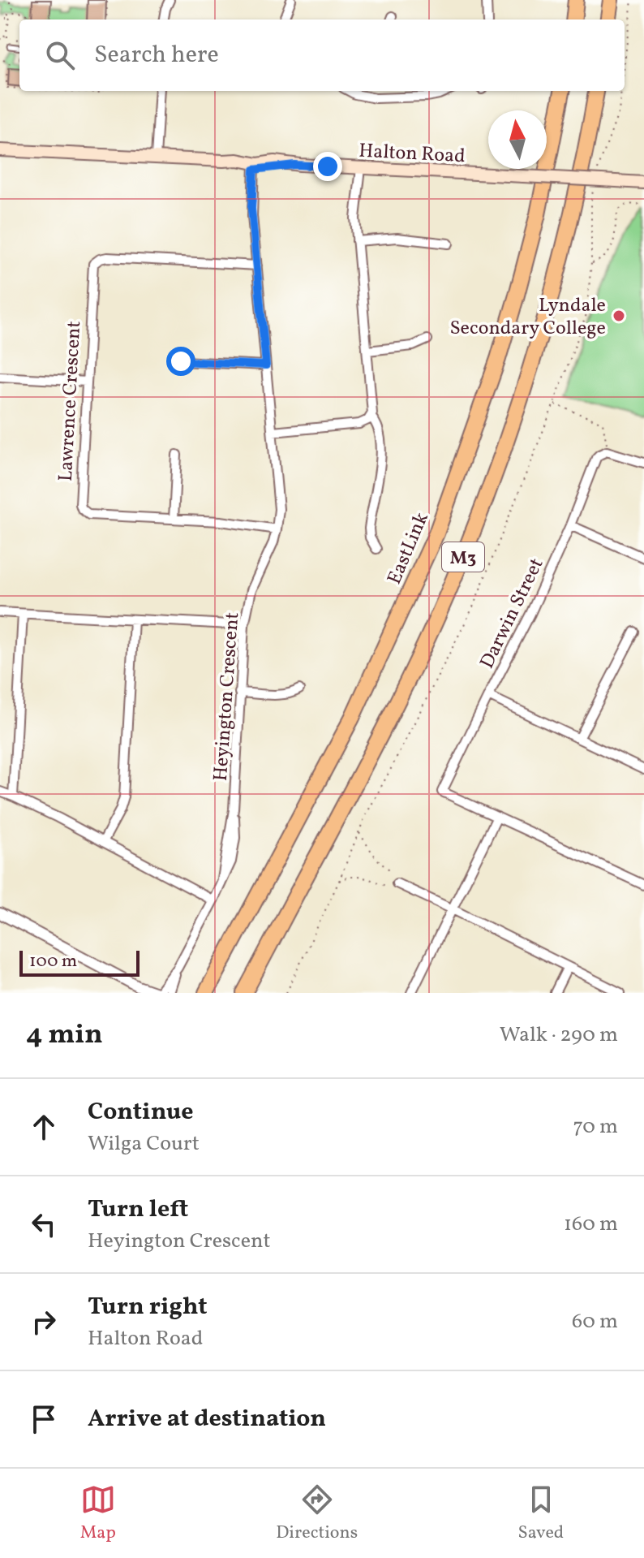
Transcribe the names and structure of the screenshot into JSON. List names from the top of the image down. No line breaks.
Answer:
{"streets":{"highway":["EastLink","M3"],"main road":["Halton Road"],"street":["Lawrence Crescent","Darwin Street","Heyington Crescent"]},"crossings":[["Halton Road","Heyington Crescent"],["Lawrence Crescent","Heyington Crescent"]],"places":["Lyndale Secondary College"],"scale_bar":"100 m","north":"top","page":{"search":"Search here","scale":"100 m","heading":["4 min","Walk · 290 m"],"list":[["Continue","Wilga Court","70 m"],["Turn left","Heyington Crescent","160 m"],["Turn right","Halton Road","60 m"],"Arrive at destination"],"nav":["Map","Directions","Saved"]}}
